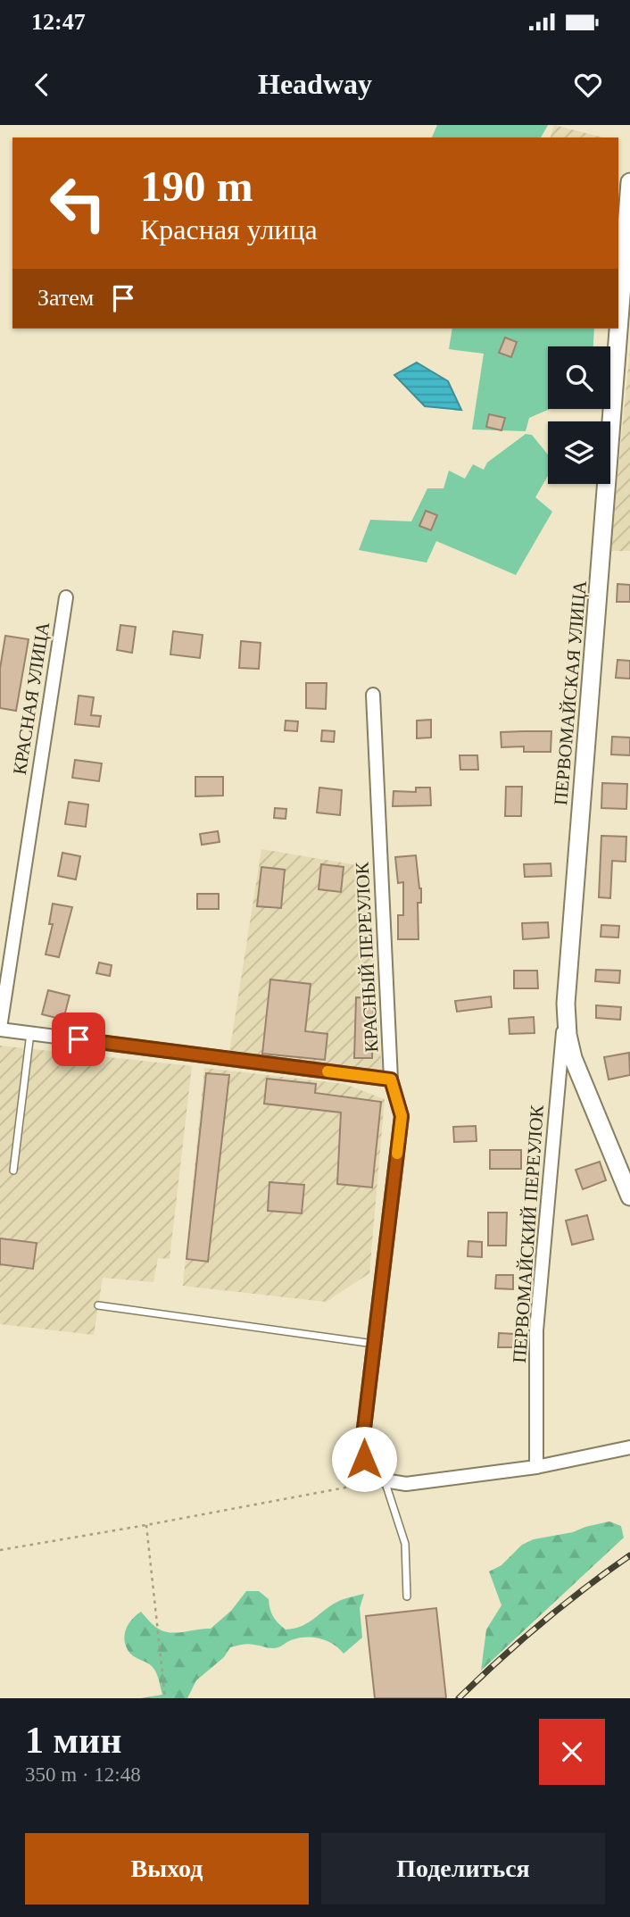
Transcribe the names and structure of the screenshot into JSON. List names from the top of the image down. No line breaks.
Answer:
{"streets":{"street":["ПЕРВОМАЙСКАЯ УЛИЦА","КРАСНАЯ УЛИЦА","КРАСНЫЙ ПЕРЕУЛОК","ПЕРВОМАЙСКИЙ ПЕРЕУЛОК"]},"crossings":[["ПЕРВОМАЙСКАЯ УЛИЦА","ПЕРВОМАЙСКИЙ ПЕРЕУЛОК"],["КРАСНАЯ УЛИЦА","КРАСНЫЙ ПЕРЕУЛОК"]],"page":{"status":"12:47","header":"Headway","turn":["190 m","Красная улица"],"then":"Затем","heading":["1 мин","350 m · 12:48"],"buttons":["Выход","Поделиться"]}}
